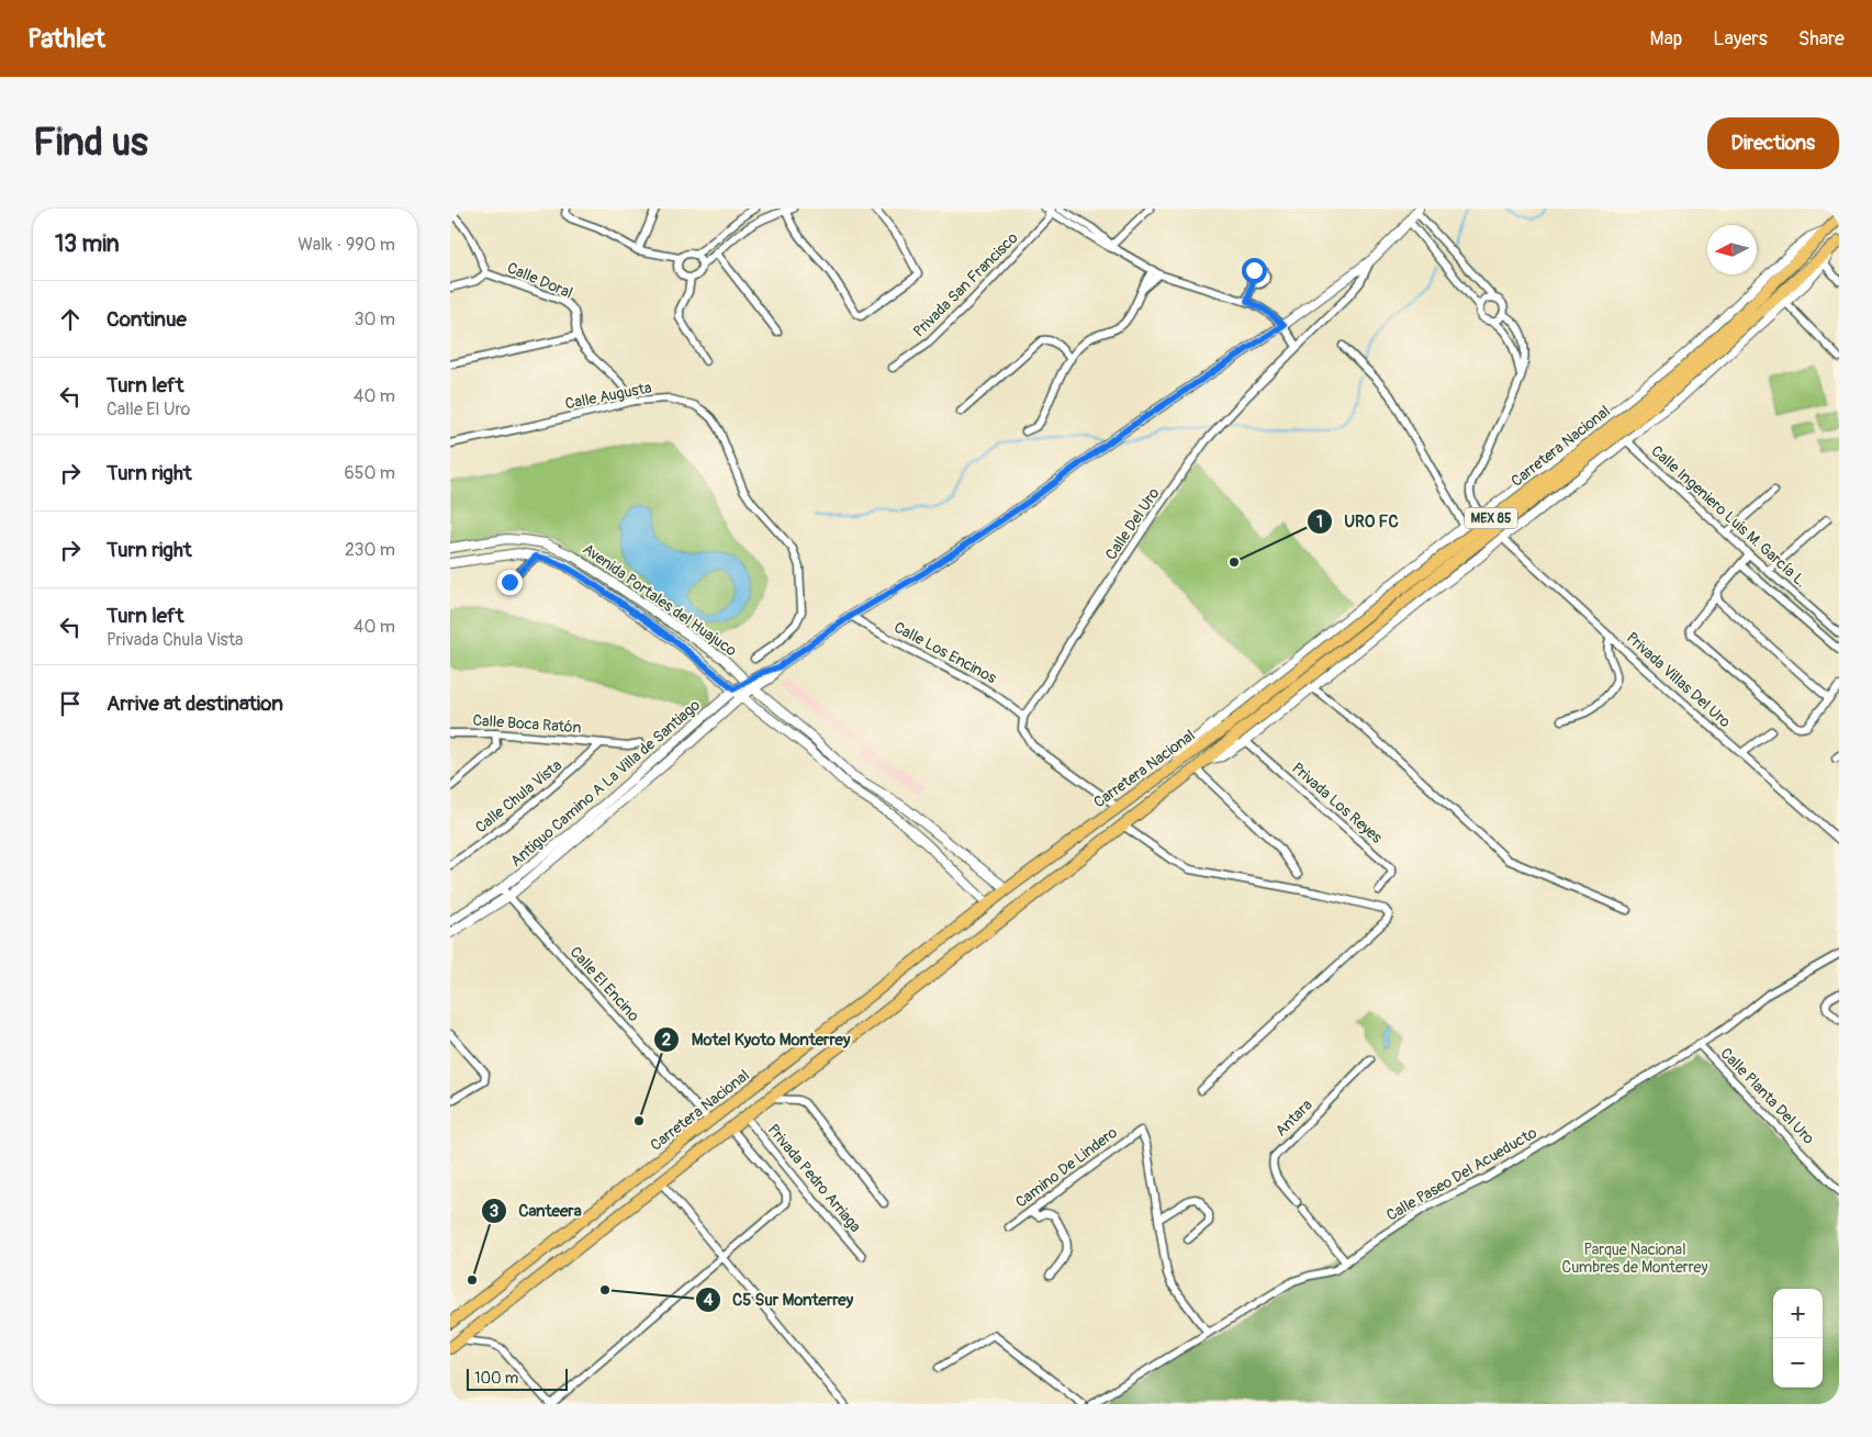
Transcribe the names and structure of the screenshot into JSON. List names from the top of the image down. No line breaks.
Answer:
{"streets":{"highway":["Carretera Nacional","MEX 85"],"street":["Calle Doral","Privada San Francisco","Calle Augusta","Calle Ingeniero Luis M. García L.","Calle Del Uro","Avenida Portales del Huajuco","Calle Los Encinos","Privada Villas Del Uro","Calle Boca Ratón","Antiguo Camino A La Villa de Santiago","Calle Chula Vista","Privada Los Reyes","Calle El Encino","Calle Planta Del Uro","Antara","Camino De Lindero","Calle Paseo Del Acueducto","Privada Pedro Arriaga"]},"crossings":[["Calle Doral","Calle Augusta"],["Carretera Nacional","MEX 85"],["Carretera Nacional","Avenida Portales del Huajuco"],["Carretera Nacional","Privada Los Reyes"],["Carretera Nacional","Calle El Encino"],["Carretera Nacional","Privada Pedro Arriaga"],["Calle Ingeniero Luis M. García L.","MEX 85"],["MEX 85","Privada Villas Del Uro"],["MEX 85","Privada Los Reyes"],["Calle Del Uro","Calle Los Encinos"],["Calle Del Uro","Antiguo Camino A La Villa de Santiago"],["Avenida Portales del Huajuco","Antiguo Camino A La Villa de Santiago"],["Calle Los Encinos","Antiguo Camino A La Villa de Santiago"],["Calle Boca Ratón","Calle Chula Vista"],["Antiguo Camino A La Villa de Santiago","Calle El Encino"],["Calle Planta Del Uro","Calle Paseo Del Acueducto"],["Antara","Calle Paseo Del Acueducto"]],"parks":["Parque Nacional Cumbres de Monterrey"],"places":["URO FC","Motel Kyoto Monterrey","Canteera","C5 Sur Monterrey"],"scale_bar":"100 m","north":"left","page":{"header":"Pathlet","nav":["Map","Layers","Share"],"buttons":"Directions","title":"Find us","heading":["13 min","Walk · 990 m"],"list":[["Continue","30 m"],["Turn left","Calle El Uro","40 m"],["Turn right","650 m"],["Turn right","230 m"],["Turn left","Privada Chula Vista","40 m"],"Arrive at destination"],"map_buttons":["+","−"],"scale":"100 m"}}
